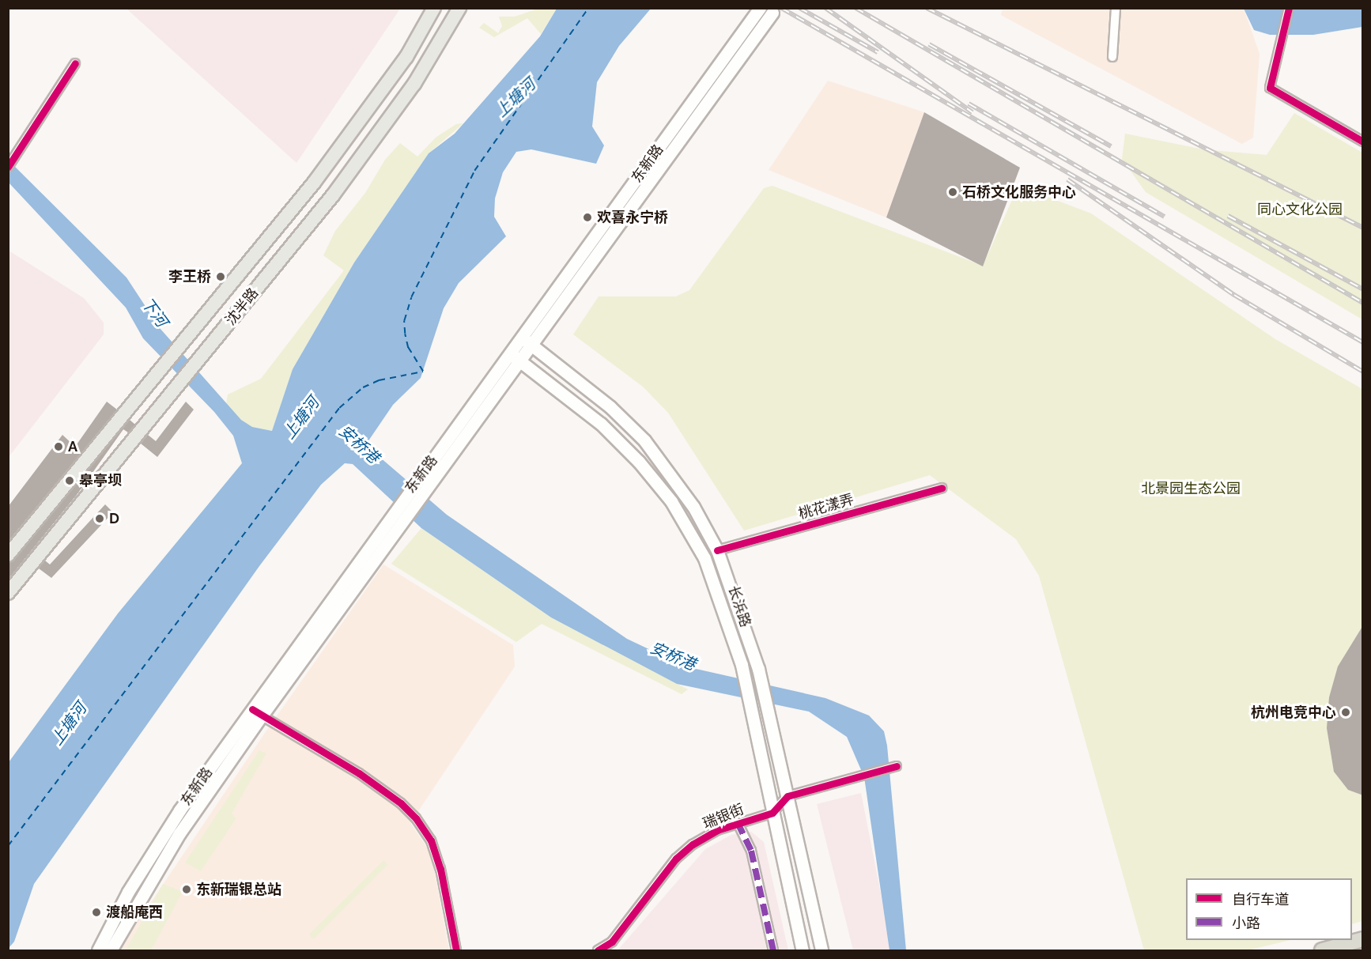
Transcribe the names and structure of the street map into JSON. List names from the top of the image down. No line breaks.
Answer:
{"streets":{"main road":["东新路","沈半路","长浜路"],"street":["桃花漾弄","瑞银街"]},"crossings":[["东新路","长浜路"],["桃花漾弄","长浜路"],["长浜路","瑞银街"]],"water":["上塘河","下河","安桥港"],"parks":["同心文化公园","北景园生态公园"],"places":["石桥文化服务中心","欢喜永宁桥","李王桥","A","皋亭坝","D","杭州电竞中心","东新瑞银总站","渡船庵西"],"legend":["自行车道","小路"]}
